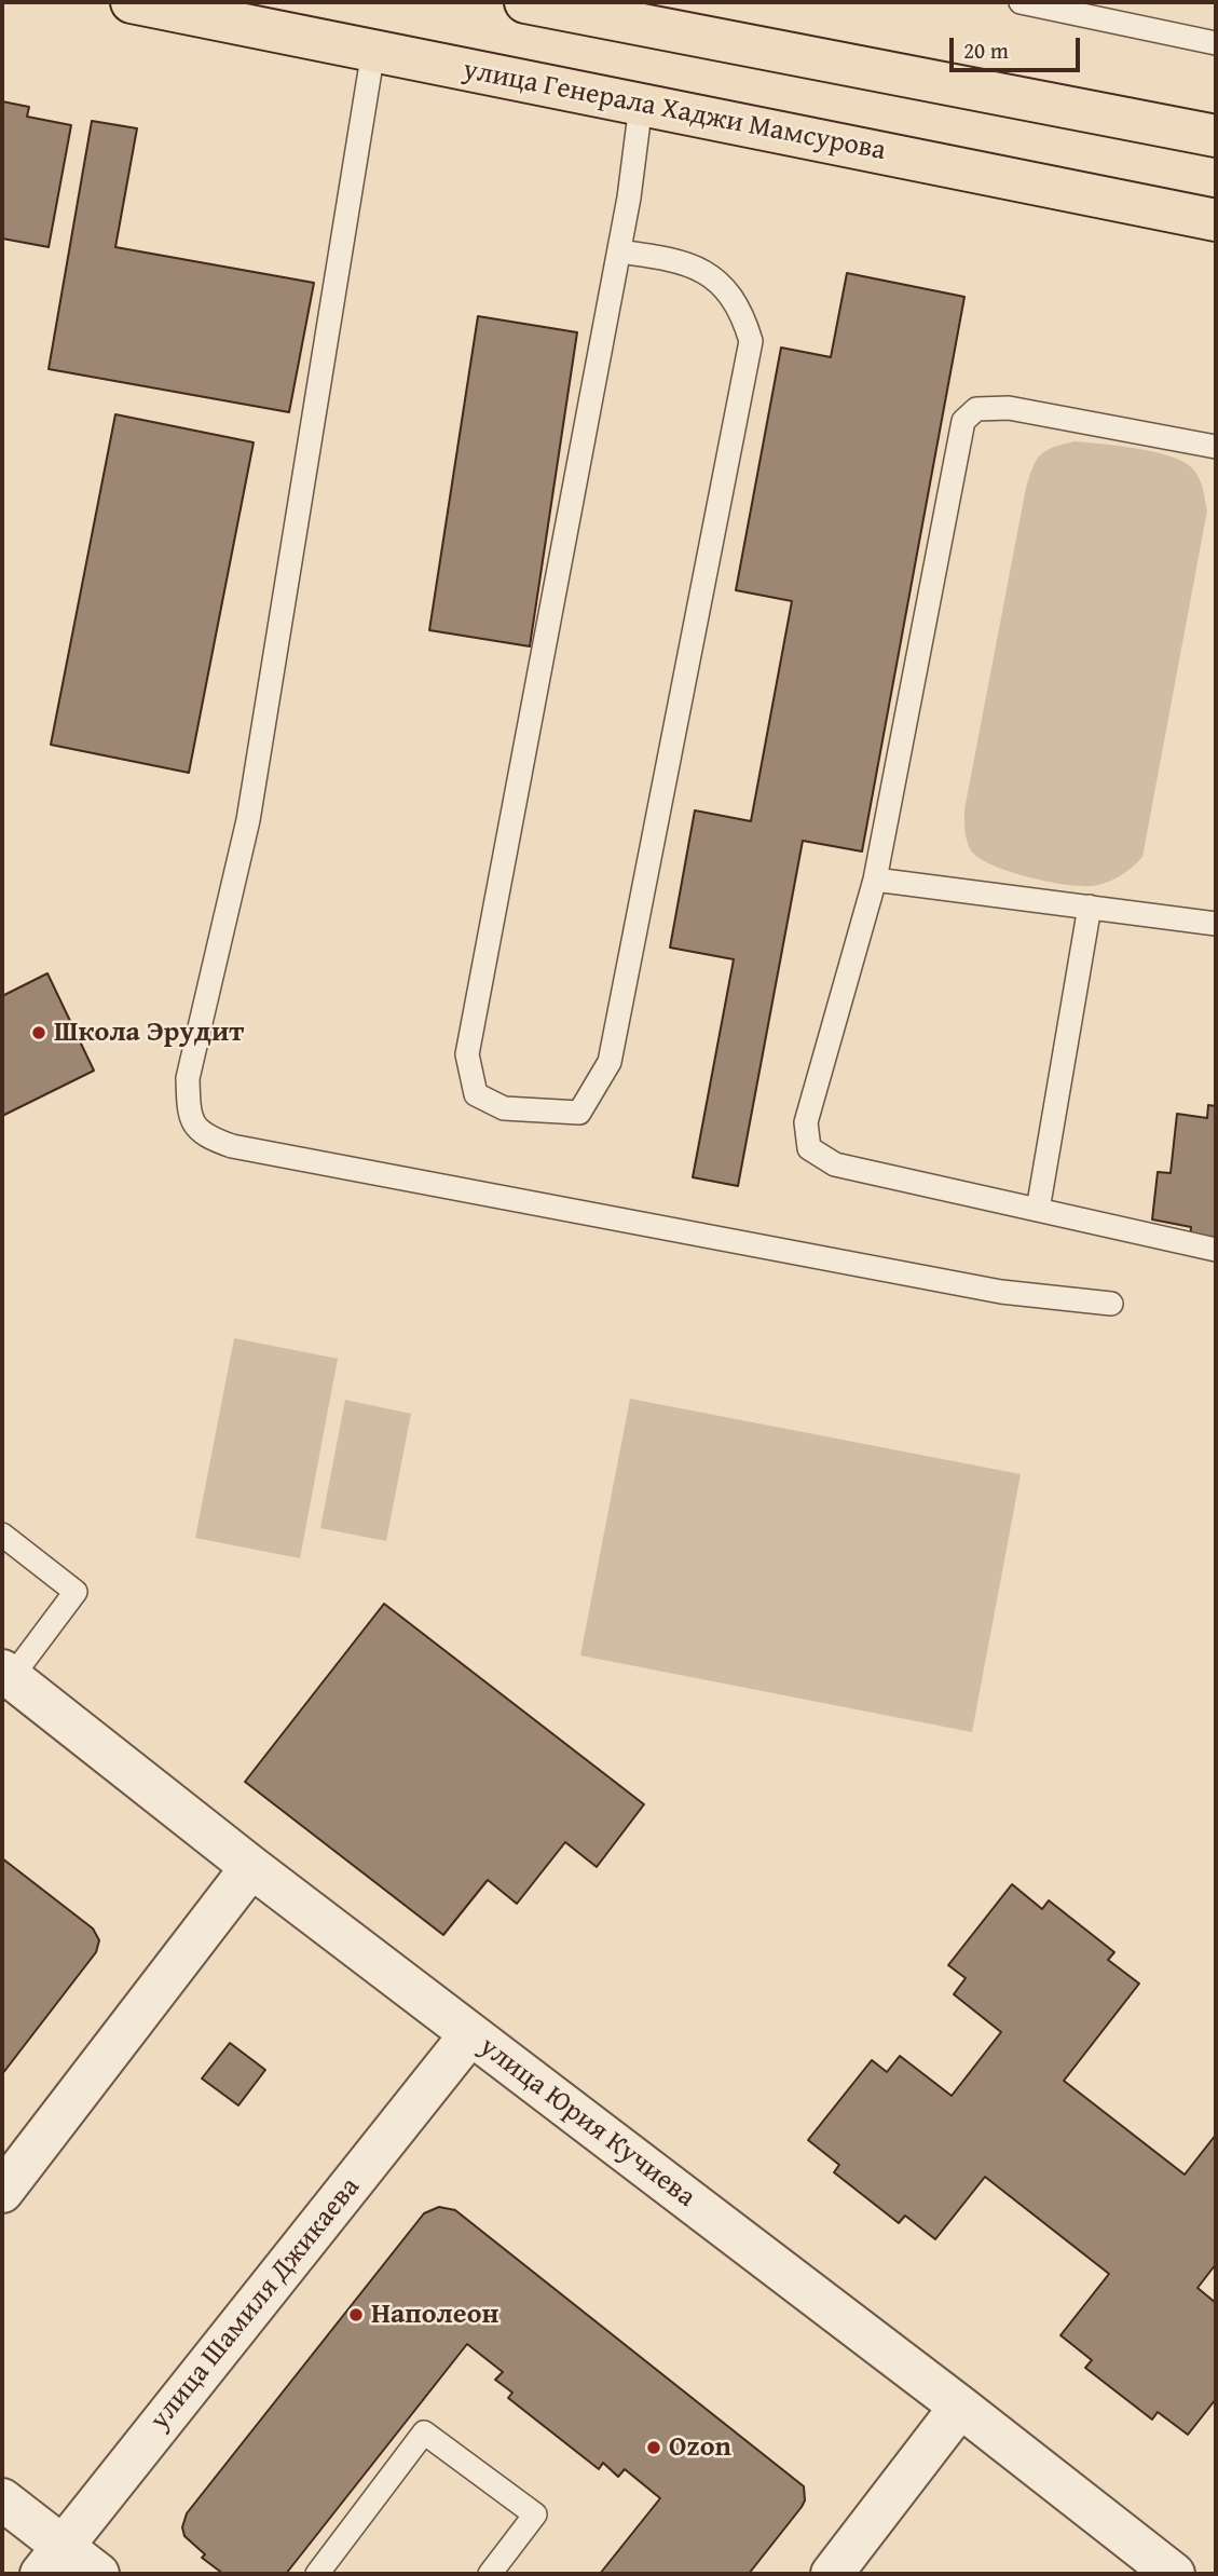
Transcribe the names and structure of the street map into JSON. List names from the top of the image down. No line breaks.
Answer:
{"streets":{"main road":["улица Генерала Хаджи Мамсурова"],"street":["улица Юрия Кучиева","улица Шамиля Джикаева"]},"crossings":[["улица Юрия Кучиева","улица Шамиля Джикаева"]],"places":["Школа Эрудит","Наполеон","Ozon"],"scale_bar":"20 m"}
